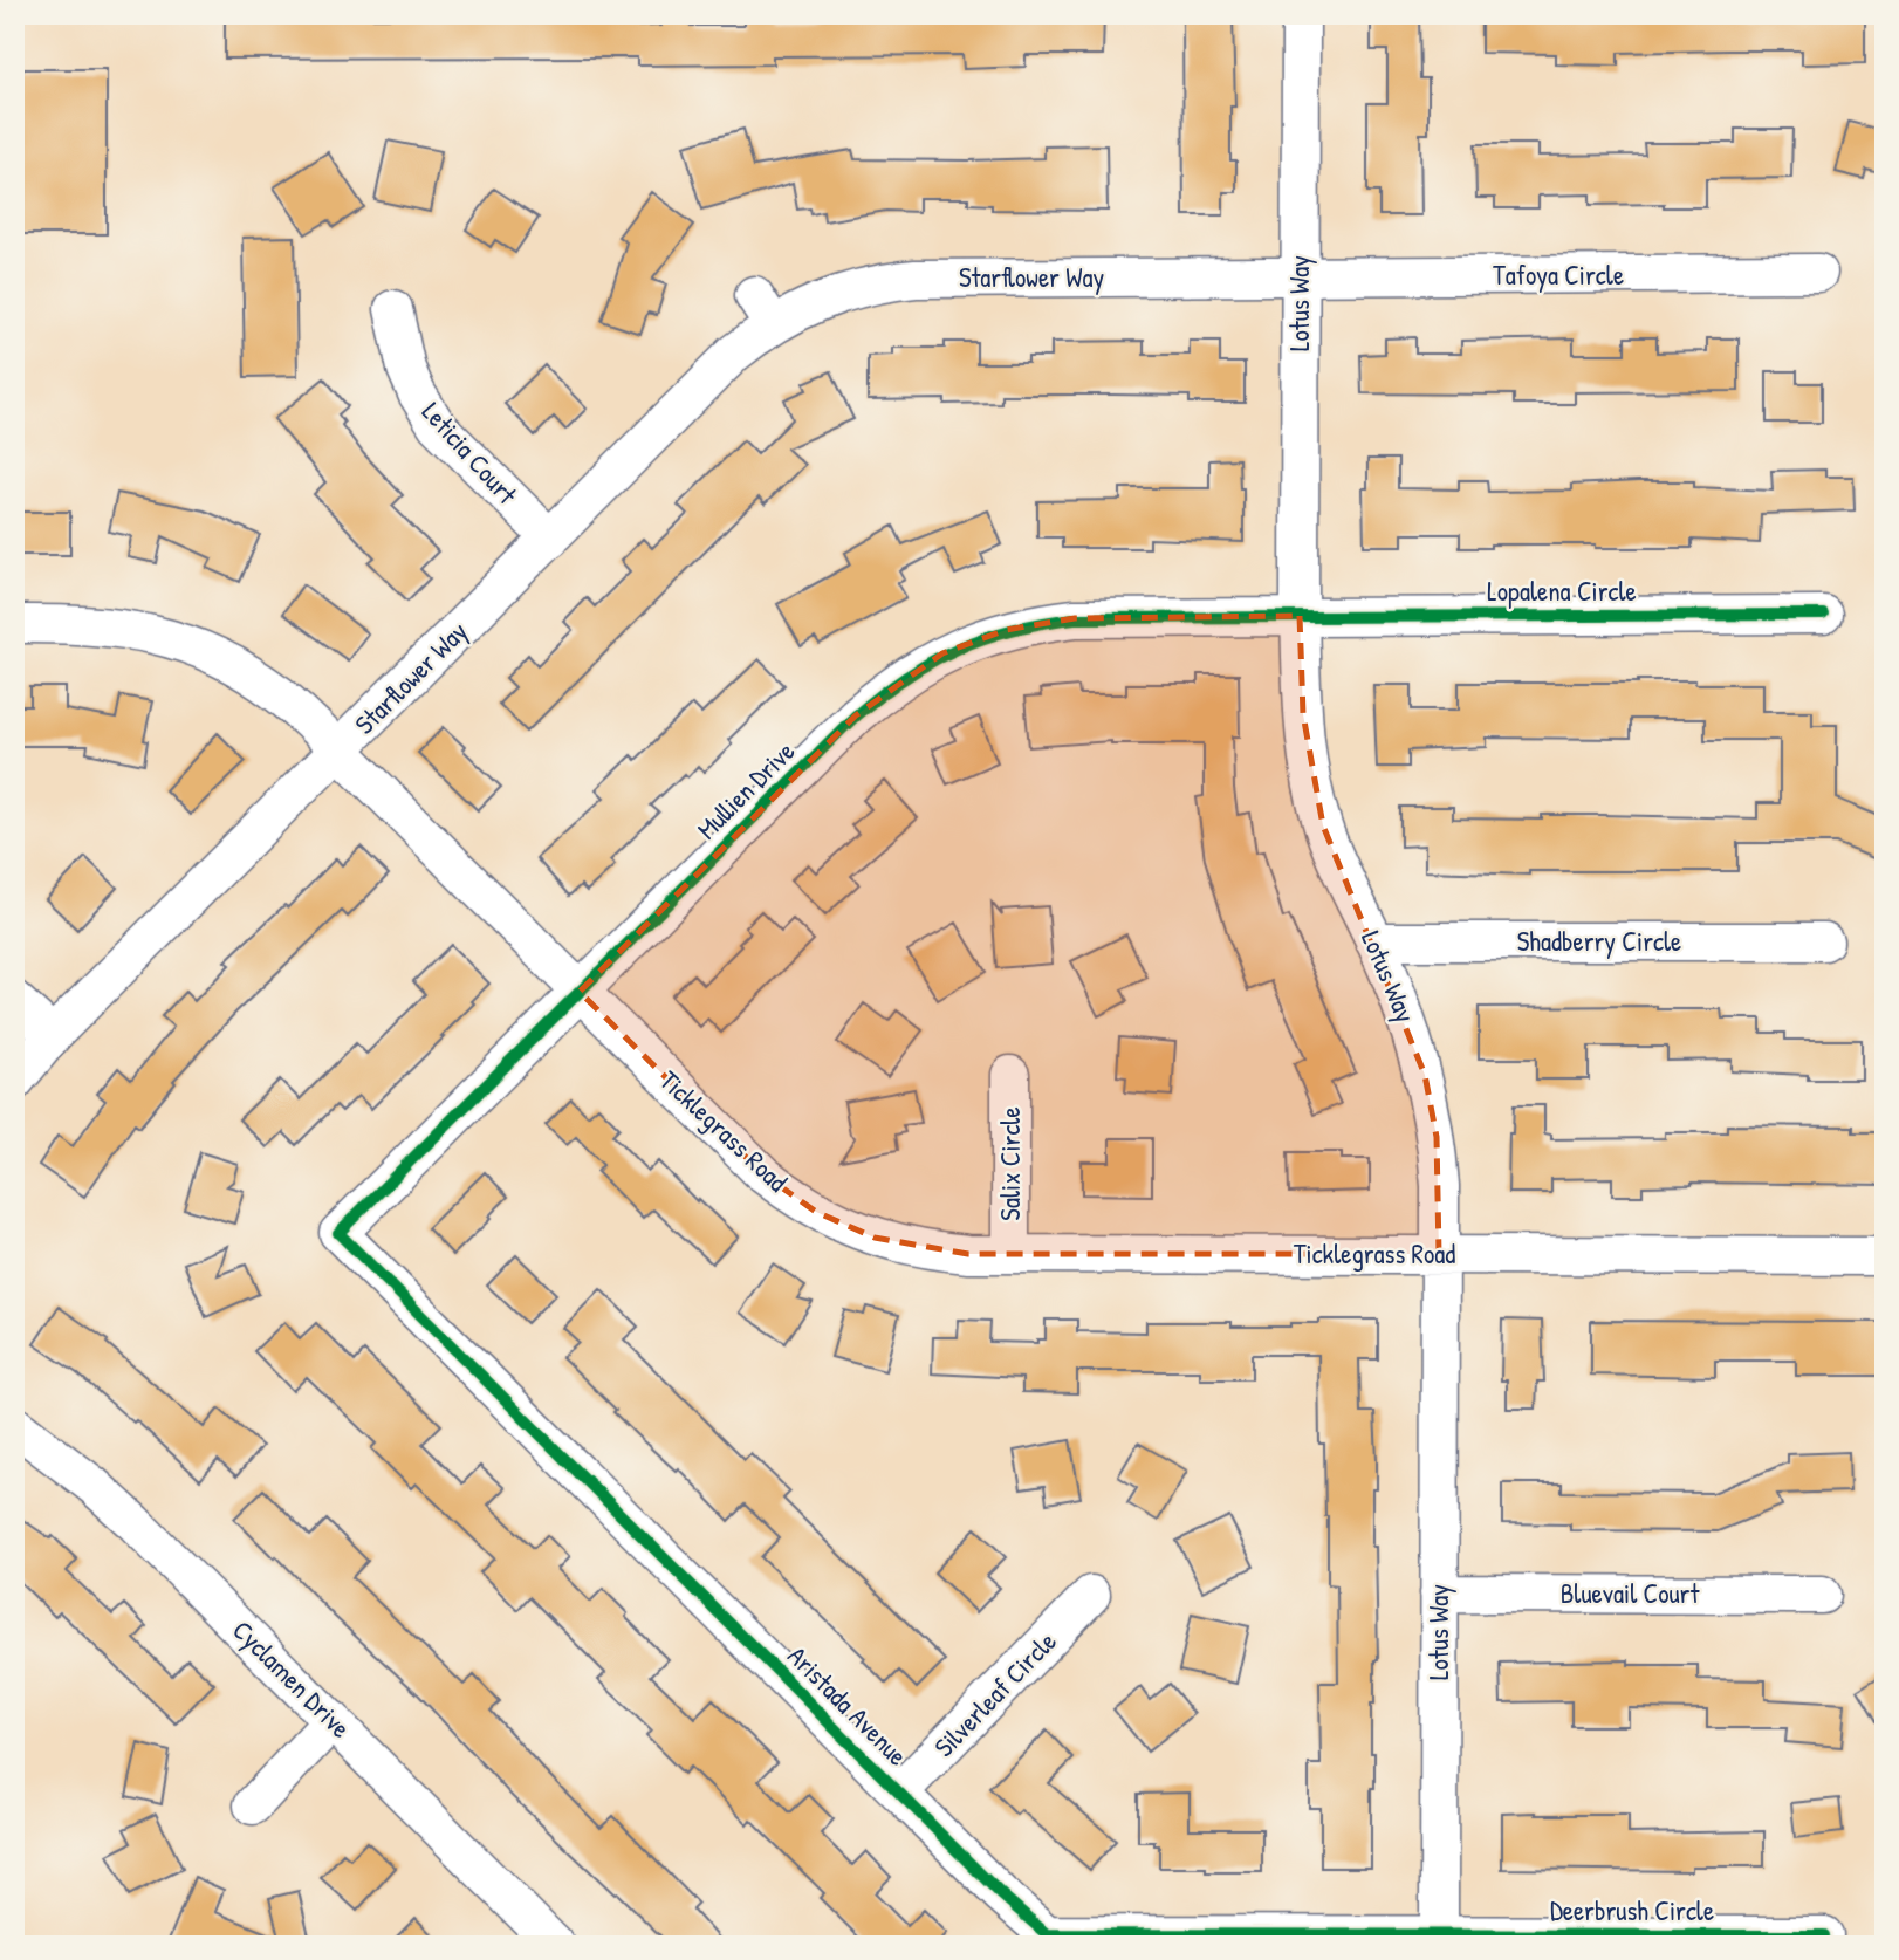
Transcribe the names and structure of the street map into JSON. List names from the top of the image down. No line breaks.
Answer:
{"streets":{"street":["Tafoya Circle","Starflower Way","Lotus Way","Leticia Court","Lopalena Circle","Mullien Drive","Shadberry Circle","Ticklegrass Road","Salix Circle","Bluevail Court","Cyclamen Drive","Silverleaf Circle","Aristada Avenue","Deerbrush Circle"]},"crossings":[["Tafoya Circle","Starflower Way"],["Tafoya Circle","Lotus Way"],["Starflower Way","Lotus Way"],["Starflower Way","Leticia Court"],["Starflower Way","Ticklegrass Road"],["Lotus Way","Lopalena Circle"],["Lotus Way","Mullien Drive"],["Lotus Way","Shadberry Circle"],["Lotus Way","Ticklegrass Road"],["Lotus Way","Bluevail Court"],["Lotus Way","Aristada Avenue"],["Lotus Way","Deerbrush Circle"],["Lopalena Circle","Mullien Drive"],["Mullien Drive","Ticklegrass Road"],["Mullien Drive","Aristada Avenue"],["Ticklegrass Road","Salix Circle"],["Silverleaf Circle","Aristada Avenue"],["Aristada Avenue","Deerbrush Circle"]]}
